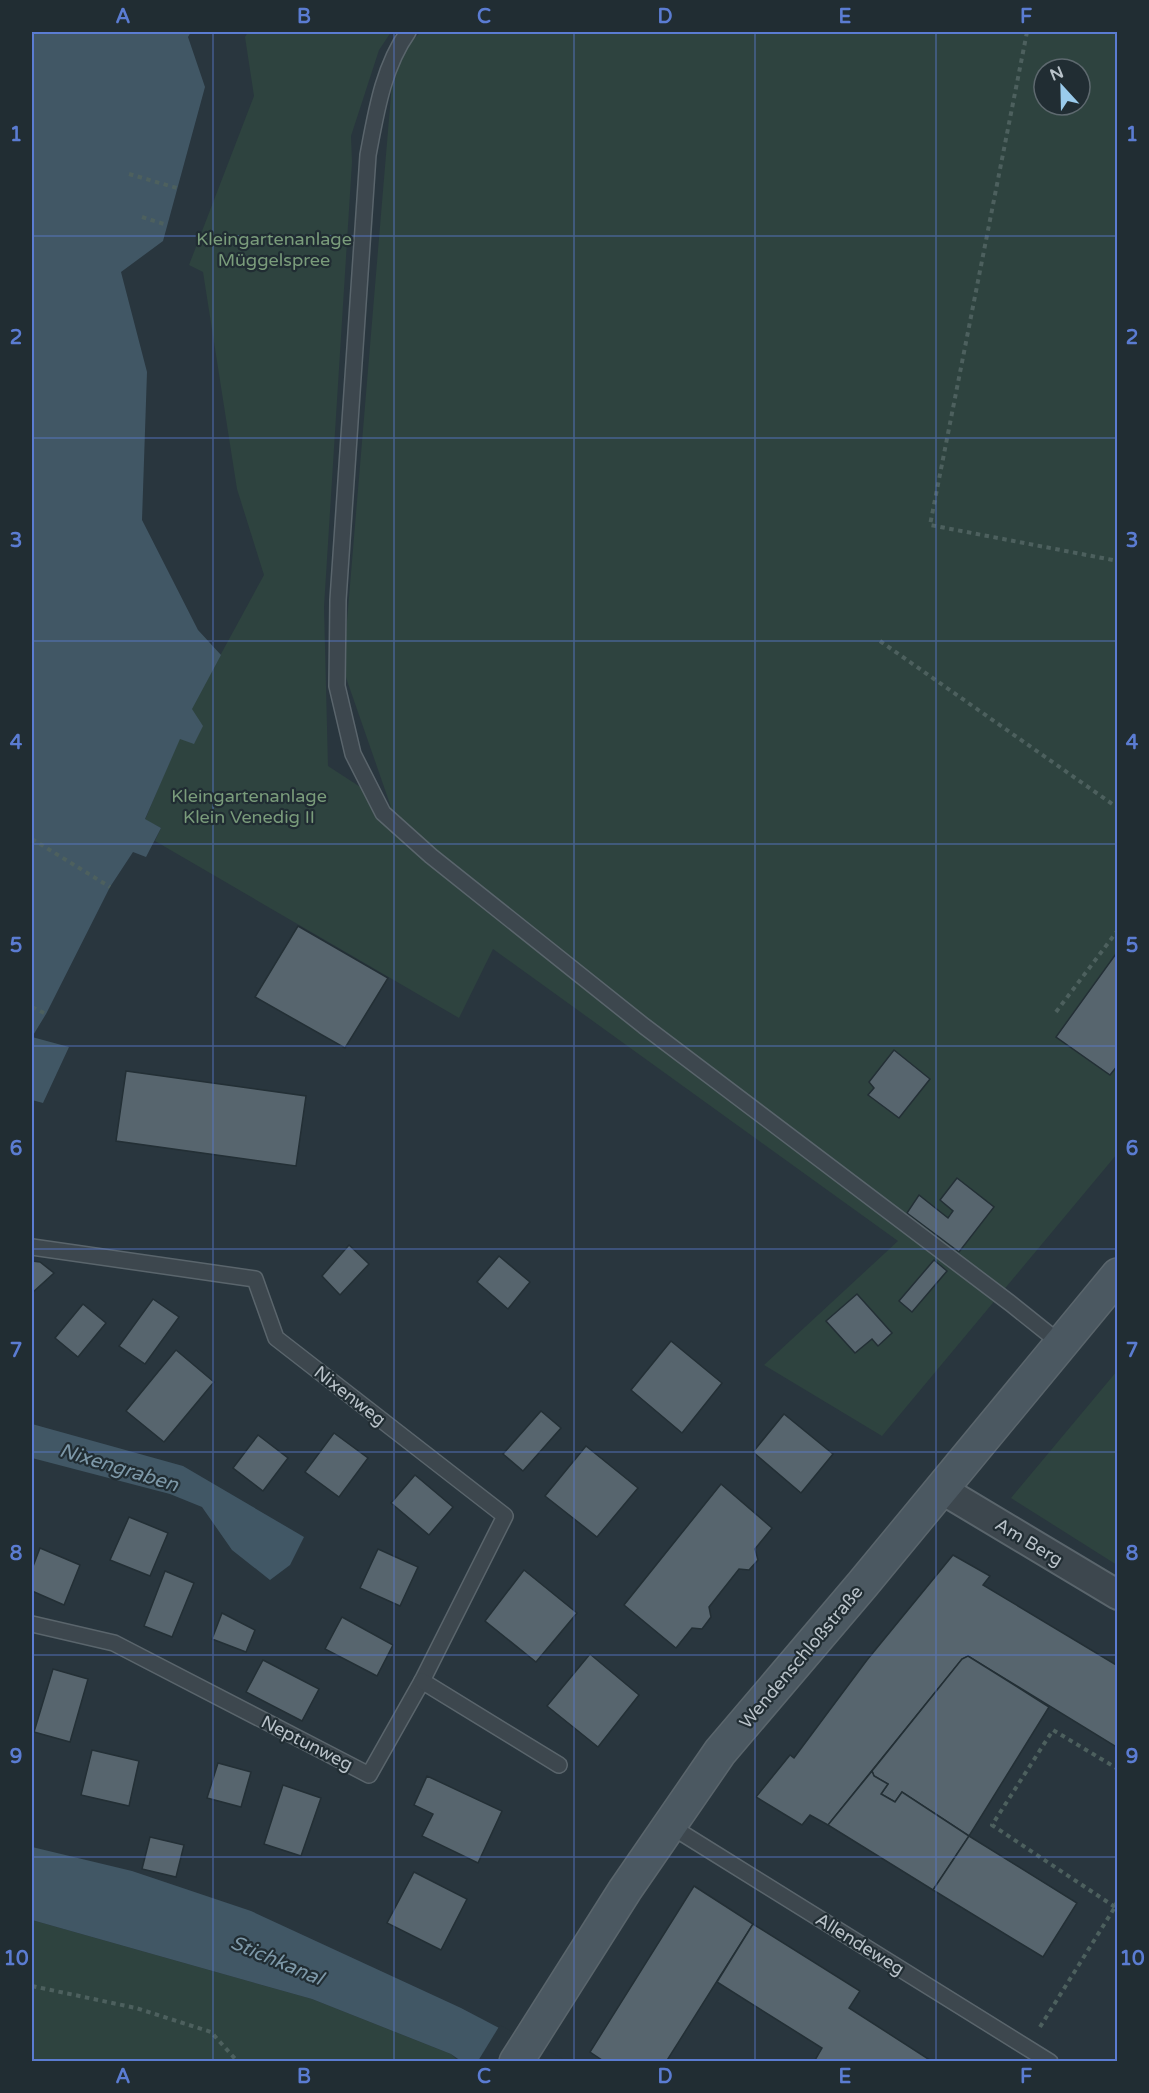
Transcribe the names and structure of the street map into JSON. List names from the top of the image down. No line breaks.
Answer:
{"streets":{"street":["Am Berg","Wendenschloßstraße"],"lane":["Nixenweg","Neptunweg","Allendeweg"]},"crossings":[["Nixenweg","Neptunweg"],["Am Berg","Wendenschloßstraße"],["Wendenschloßstraße","Allendeweg"]],"water":["Nixengraben","Stichkanal"],"parks":["Kleingartenanlage Müggelspree","Kleingartenanlage Klein Venedig II"],"north":"top","grid":{"columns":["A","B","C","D","E","F"],"rows":["1","2","3","4","5","6","7","8","9","10"]}}
